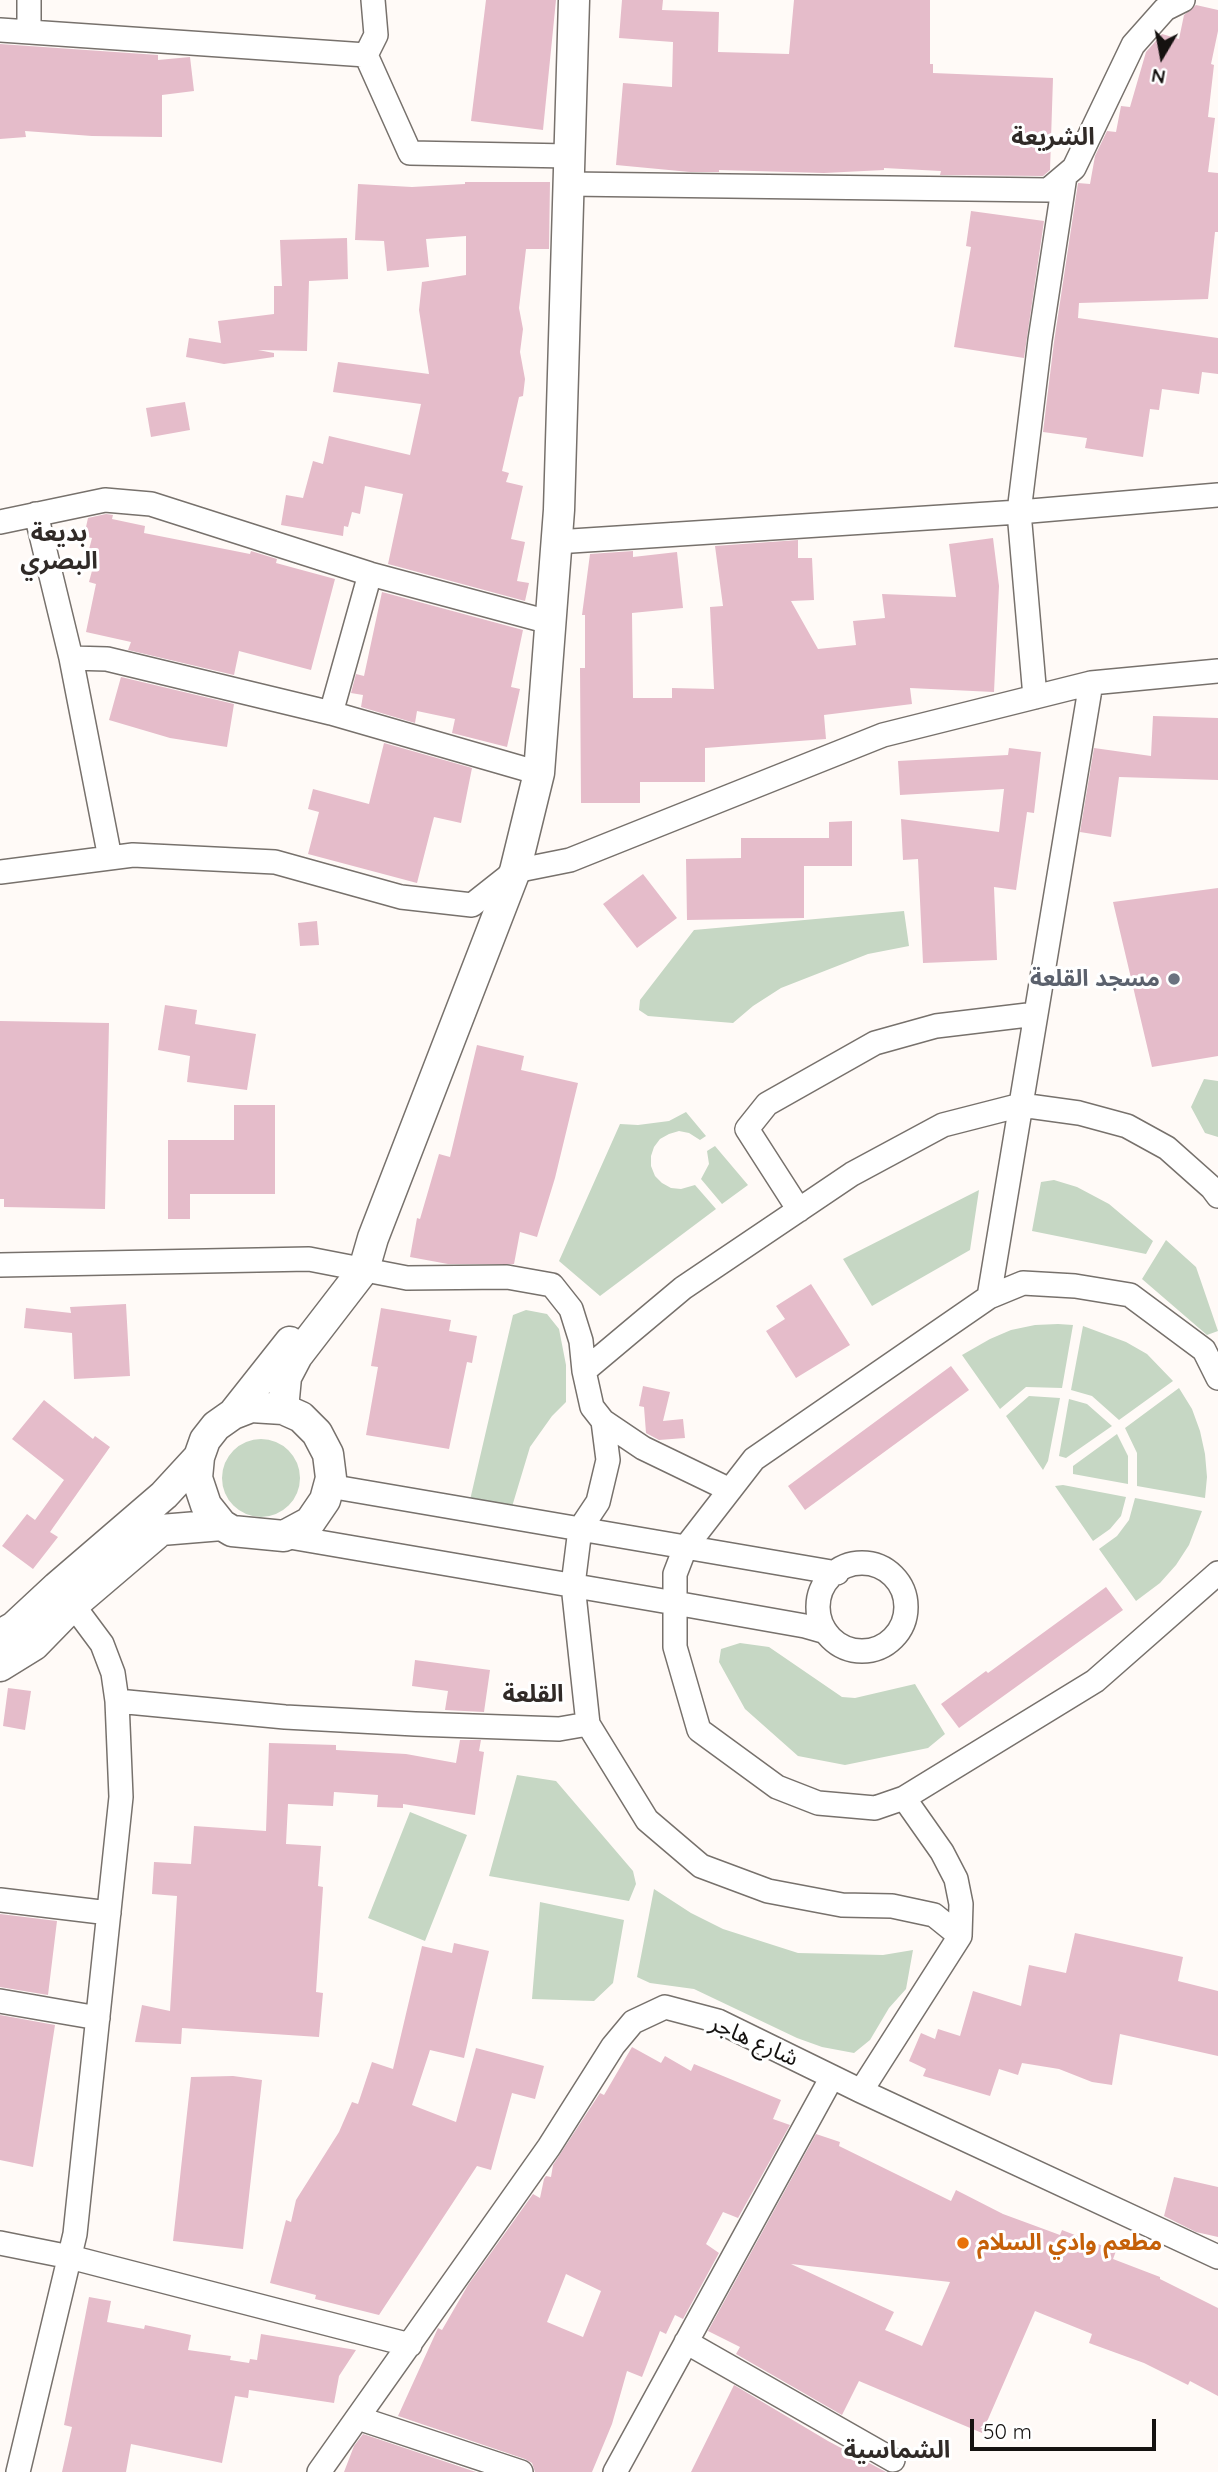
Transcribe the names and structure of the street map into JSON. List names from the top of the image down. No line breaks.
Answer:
{"streets":{"street":["شارع هاجر"]},"districts":["الشريعة","بديعة البصري","القلعة","الشماسية"],"places":["مسجد القلعة","مطعم وادي السلام"],"scale_bar":"50 m","north":"bottom"}
